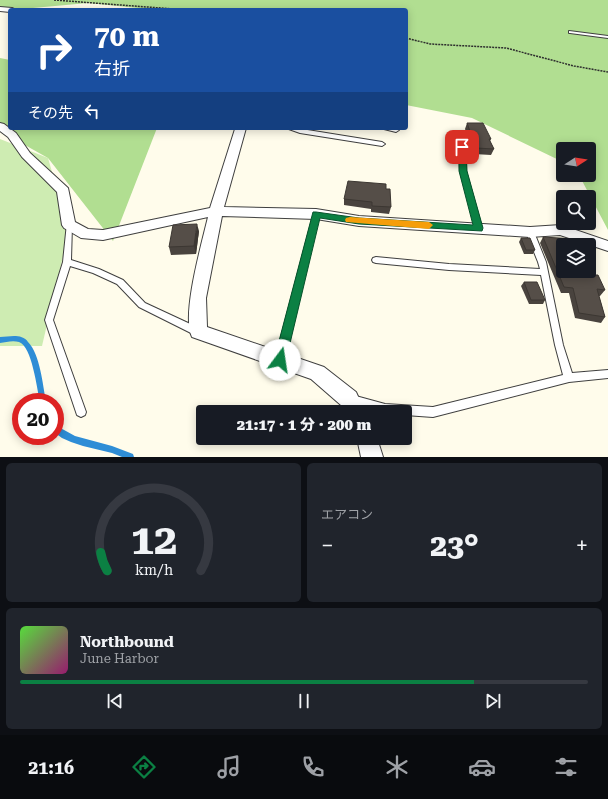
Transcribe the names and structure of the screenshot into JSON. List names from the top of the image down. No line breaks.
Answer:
{"north":"right","page":{"turn":["70 m","右折"],"then":"その先","limit":"20","trip":"21:17 · 1 分 · 200 m","tile":"エアコン","heat":["−","23°","+"],"song":["Northbound","June Harbor"],"tabs":"21:16","gauge":["12","km/h"]}}
